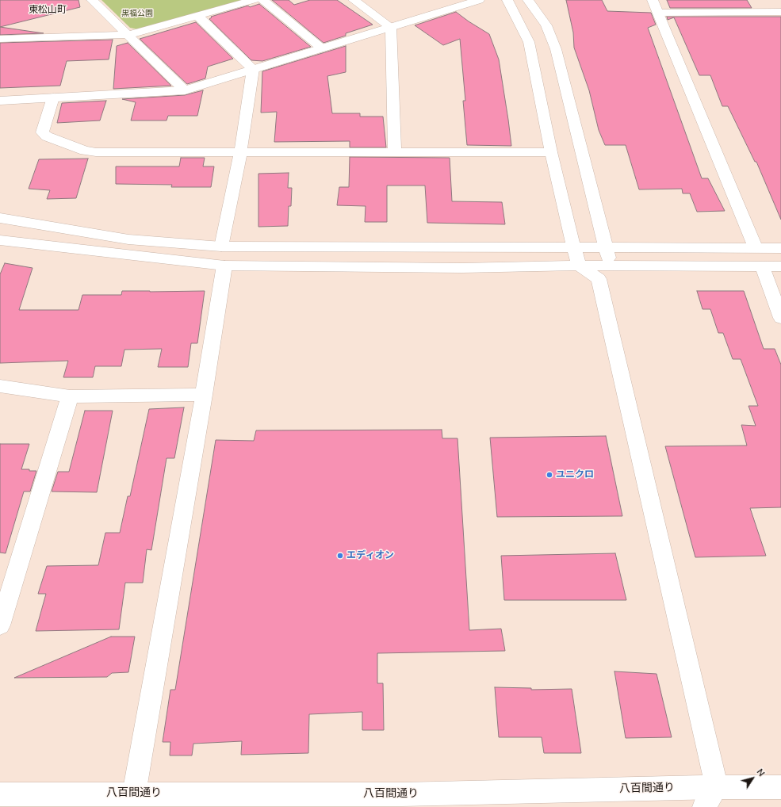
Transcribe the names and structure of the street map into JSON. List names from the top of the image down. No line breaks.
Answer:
{"streets":{"street":["八百間通り"]},"districts":["東松山町"],"parks":["黒福公園"],"places":["ユニクロ","エディオン"],"north":"top right"}
